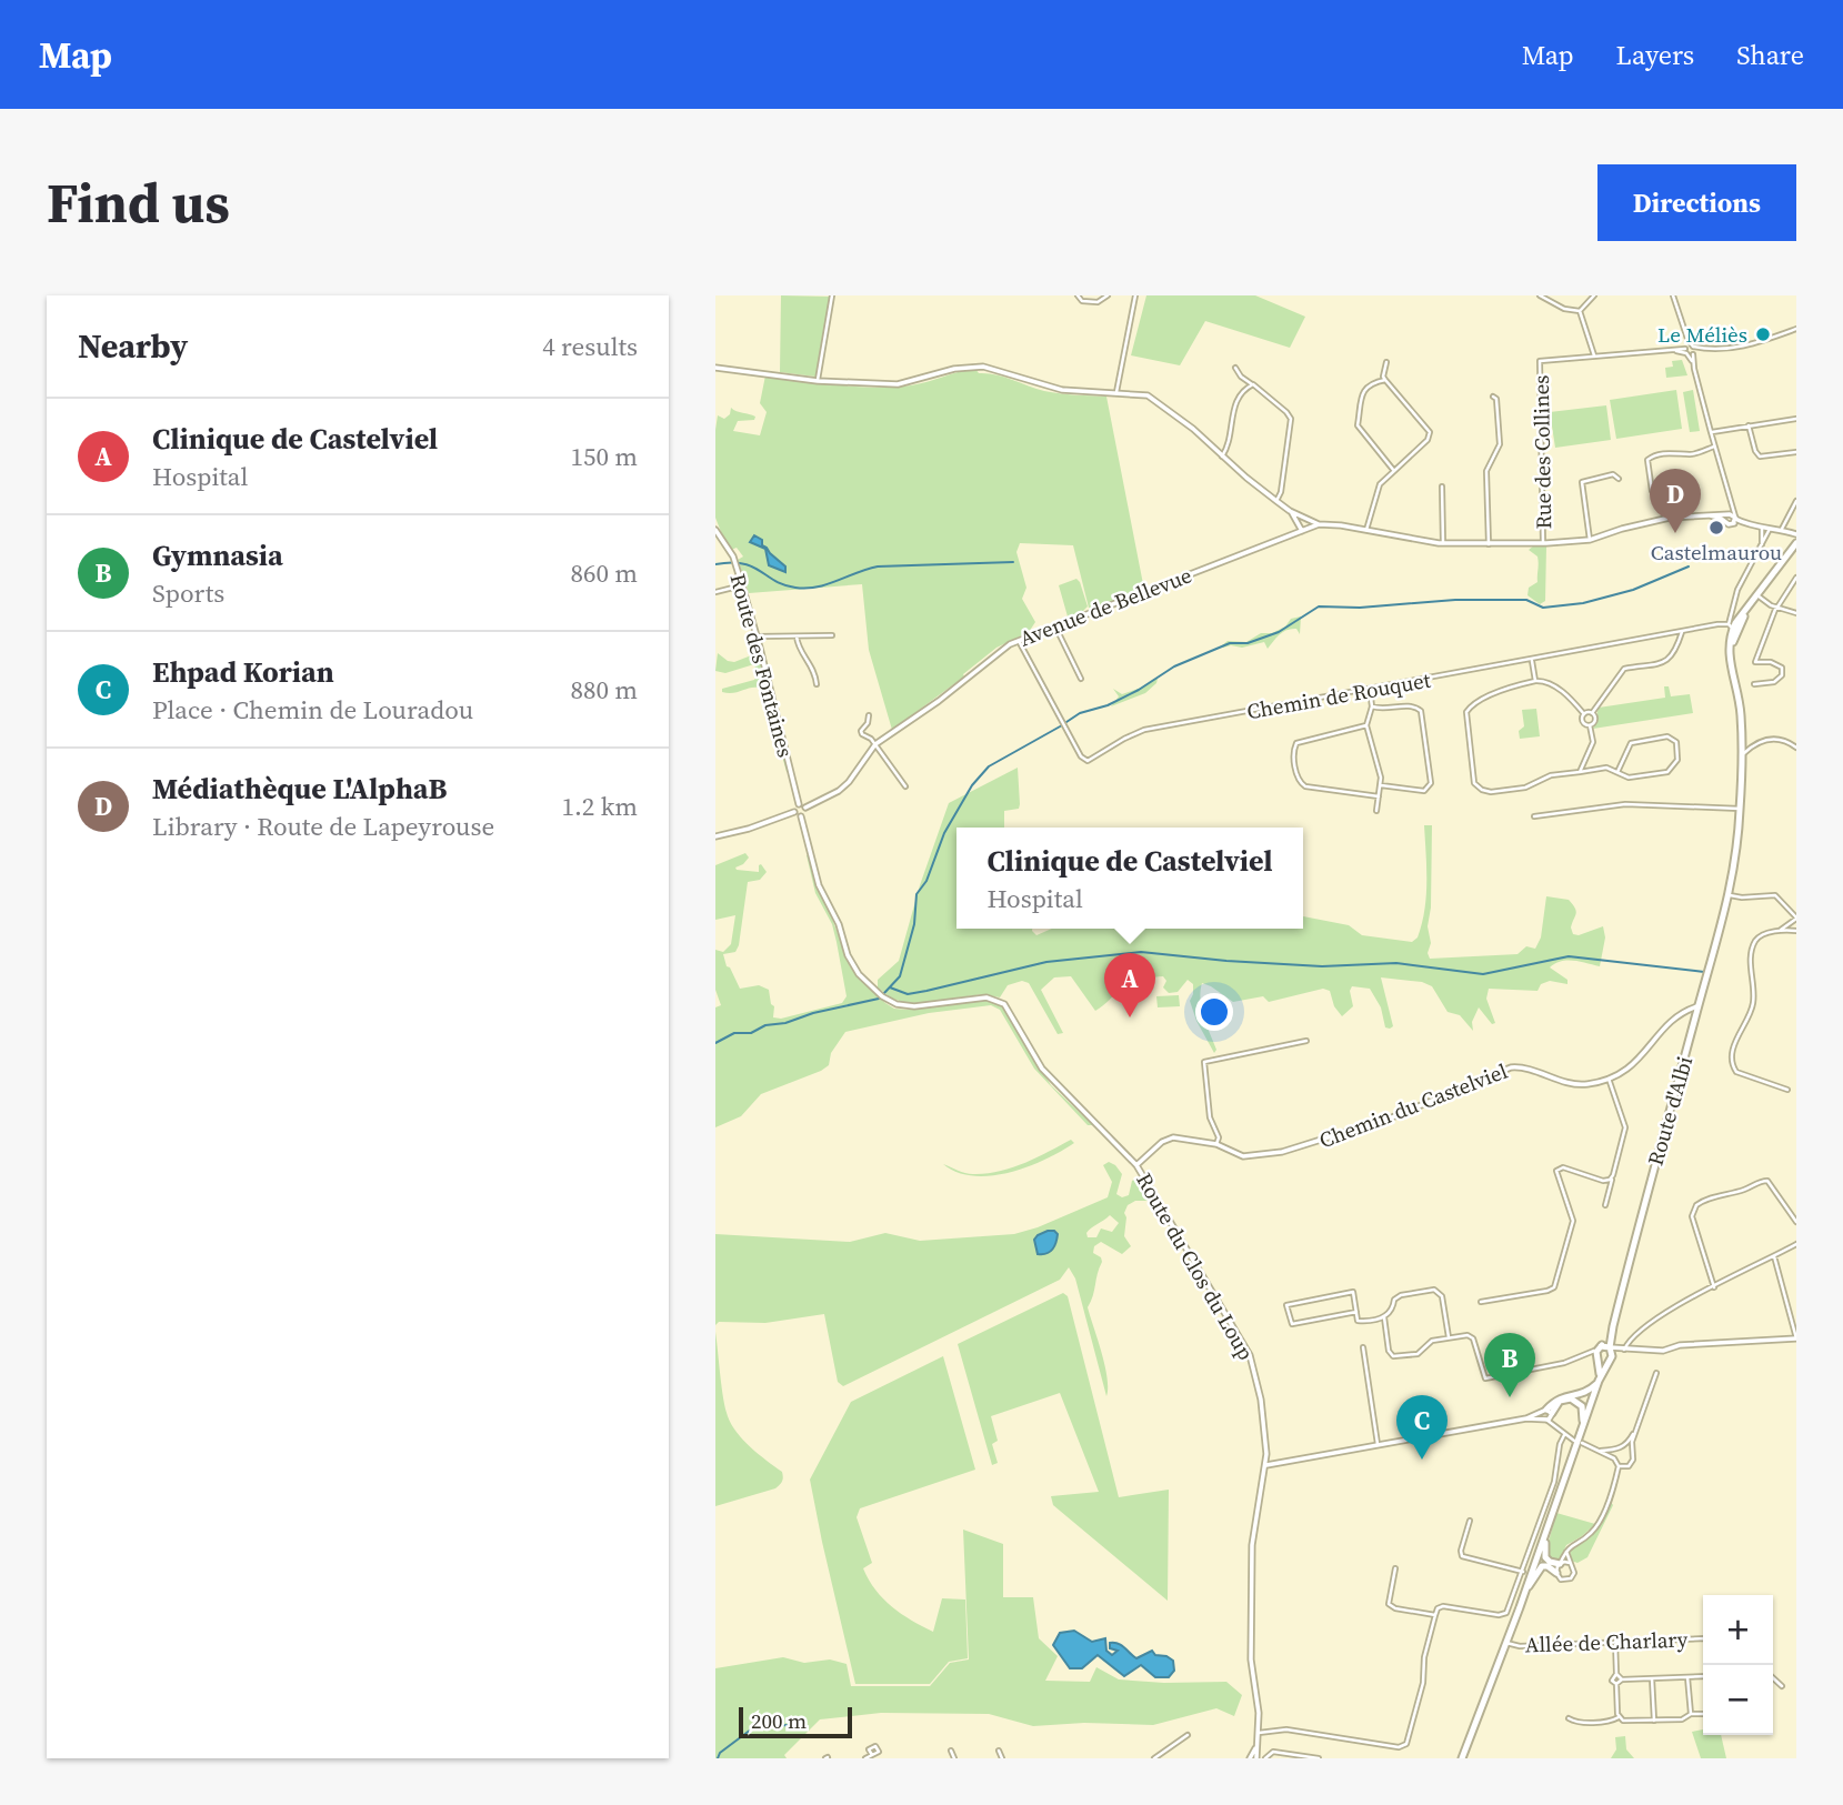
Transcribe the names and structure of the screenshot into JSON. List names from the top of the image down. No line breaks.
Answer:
{"streets":{"main road":["Route d'Albi"],"street":["Rue des Collines","Avenue de Bellevue","Route des Fontaines","Chemin de Rouquet","Chemin du Castelviel","Route du Clos du Loup","Allée de Charlary"]},"crossings":[["Avenue de Bellevue","Chemin de Rouquet"],["Chemin de Rouquet","Route d'Albi"],["Chemin du Castelviel","Route d'Albi"],["Chemin du Castelviel","Route du Clos du Loup"]],"places":["Le Méliès","Castelmaurou"],"scale_bar":"200 m","page":{"header":"Map","nav":["Map","Layers","Share"],"buttons":"Directions","title":"Find us","heading":["Nearby","4 results"],"list":[{"mark":"A","name":"Clinique de Castelviel","note":"Hospital","value":"150 m"},{"mark":"B","name":"Gymnasia","note":"Sports","value":"860 m"},{"mark":"C","name":"Ehpad Korian","note":"Place · Chemin de Louradou","value":"880 m"},{"mark":"D","name":"Médiathèque L'AlphaB","note":"Library · Route de Lapeyrouse","value":"1.2 km"}],"pins":["D","A","B","C"],"popup":["Clinique de Castelviel","Hospital"],"map_buttons":["+","−"],"scale":"200 m"}}
